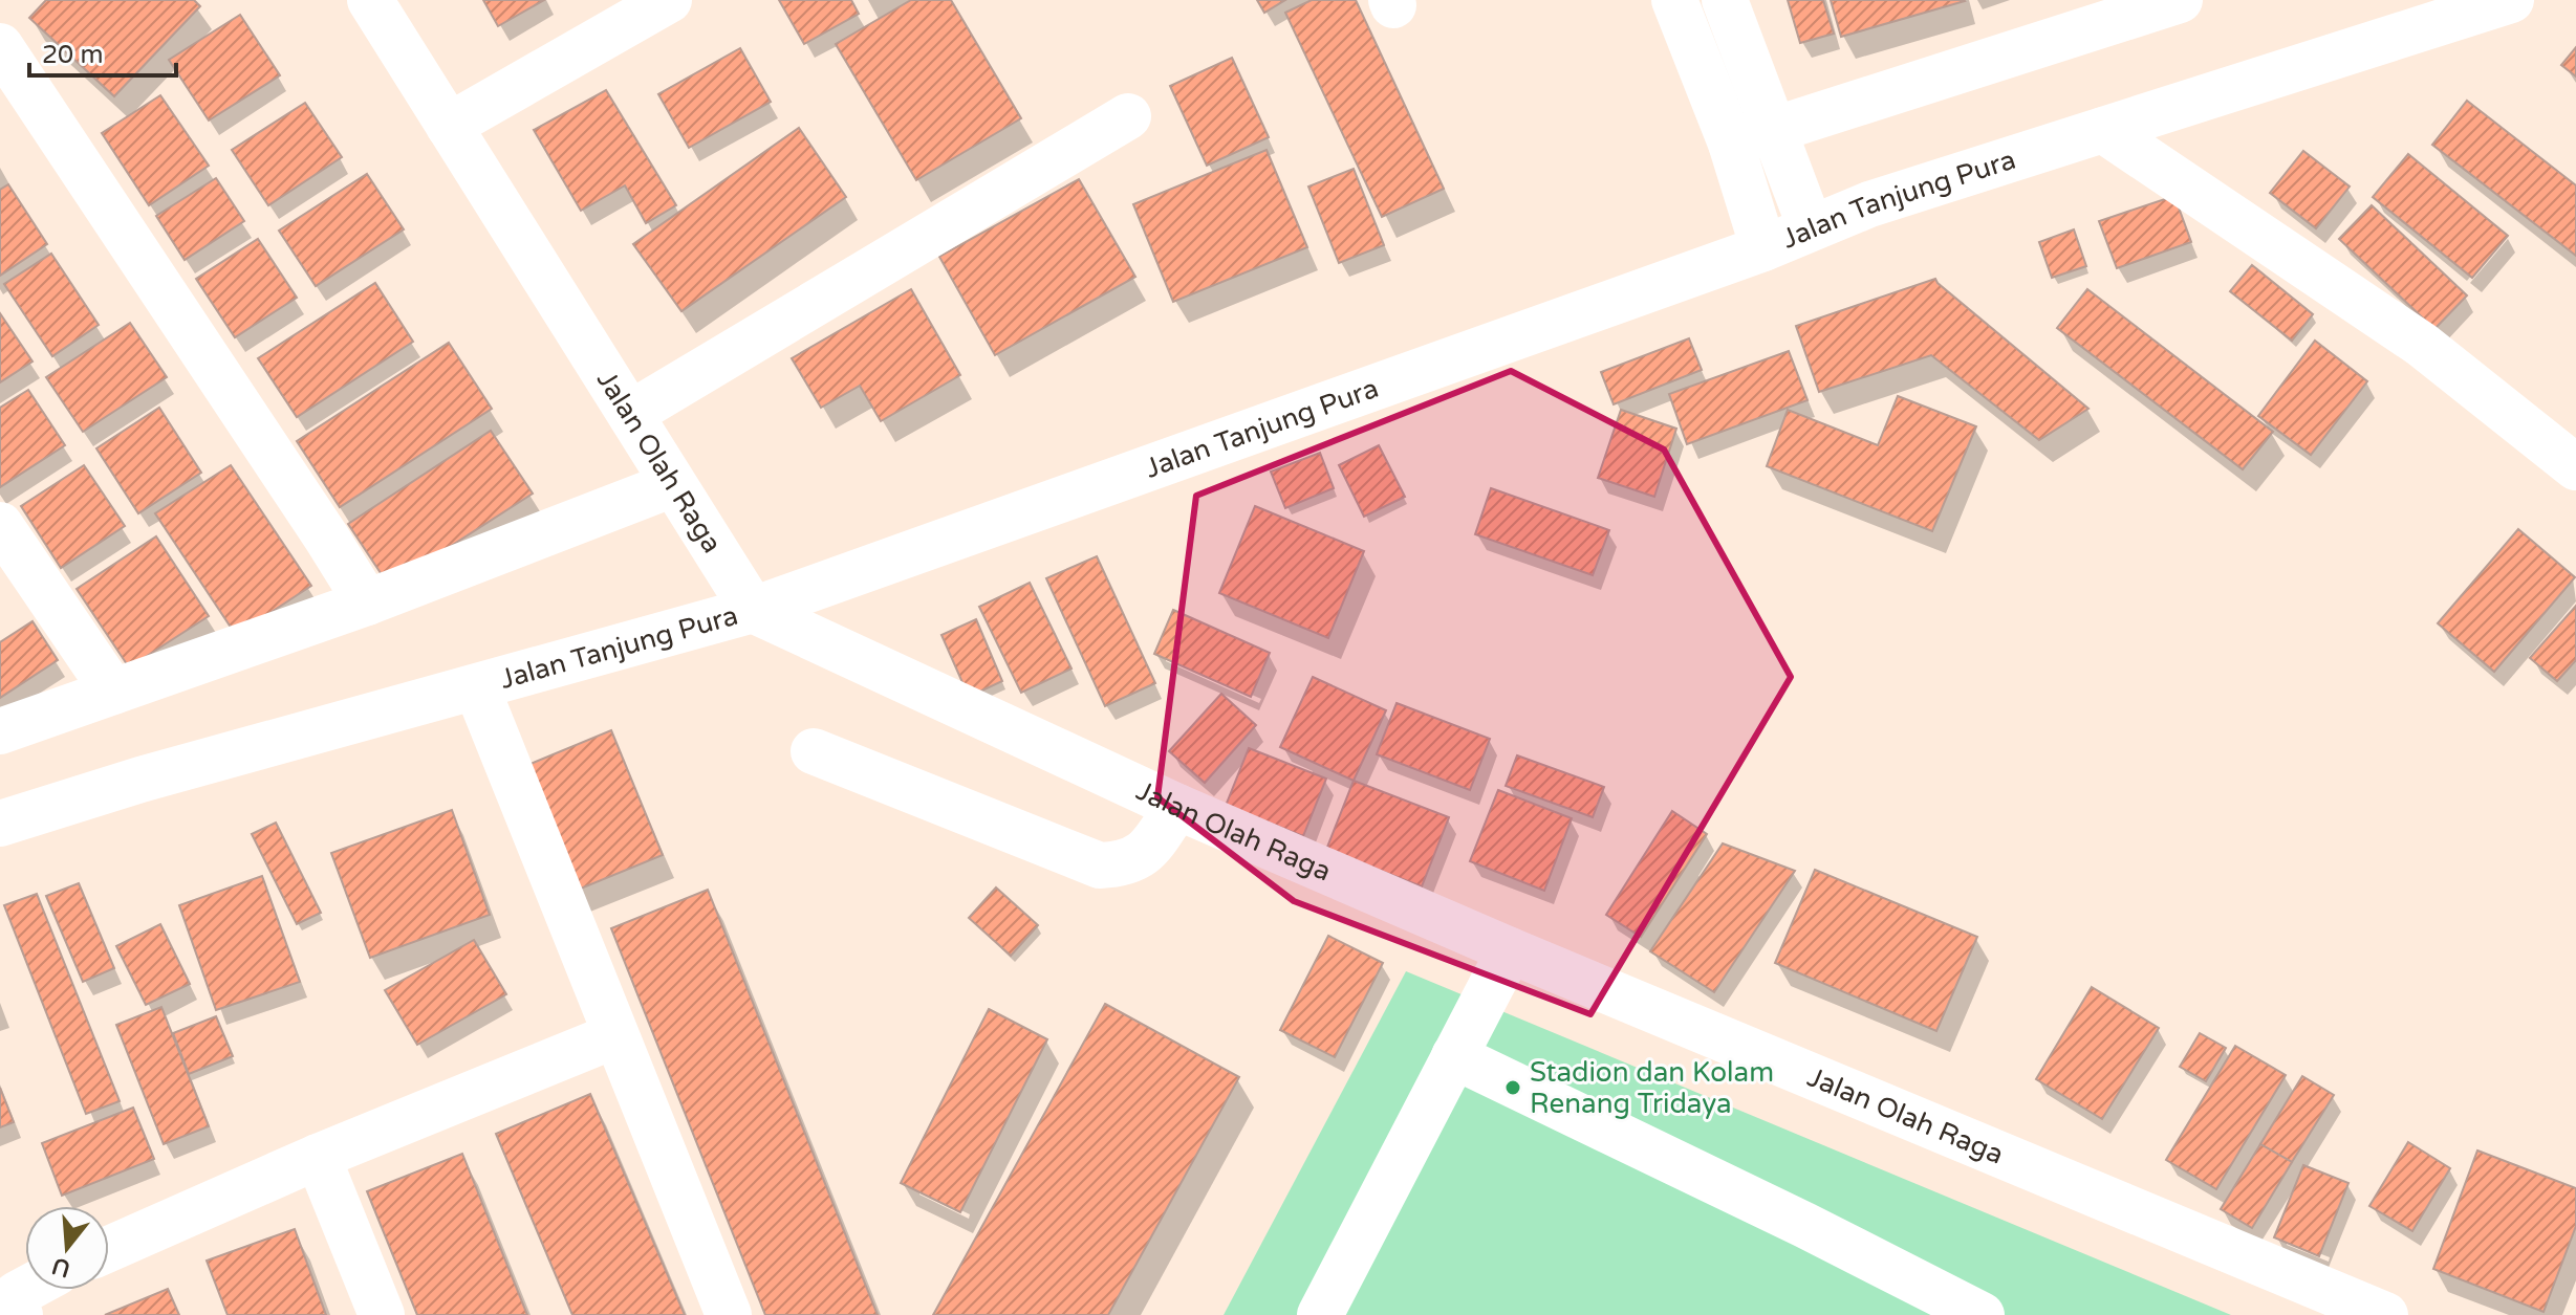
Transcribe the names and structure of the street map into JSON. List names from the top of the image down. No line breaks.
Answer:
{"streets":{"street":["Jalan Tanjung Pura","Jalan Olah Raga"]},"crossings":[["Jalan Tanjung Pura","Jalan Olah Raga"]],"places":["Stadion dan Kolam Renang Tridaya"],"scale_bar":"20 m","north":"bottom"}
